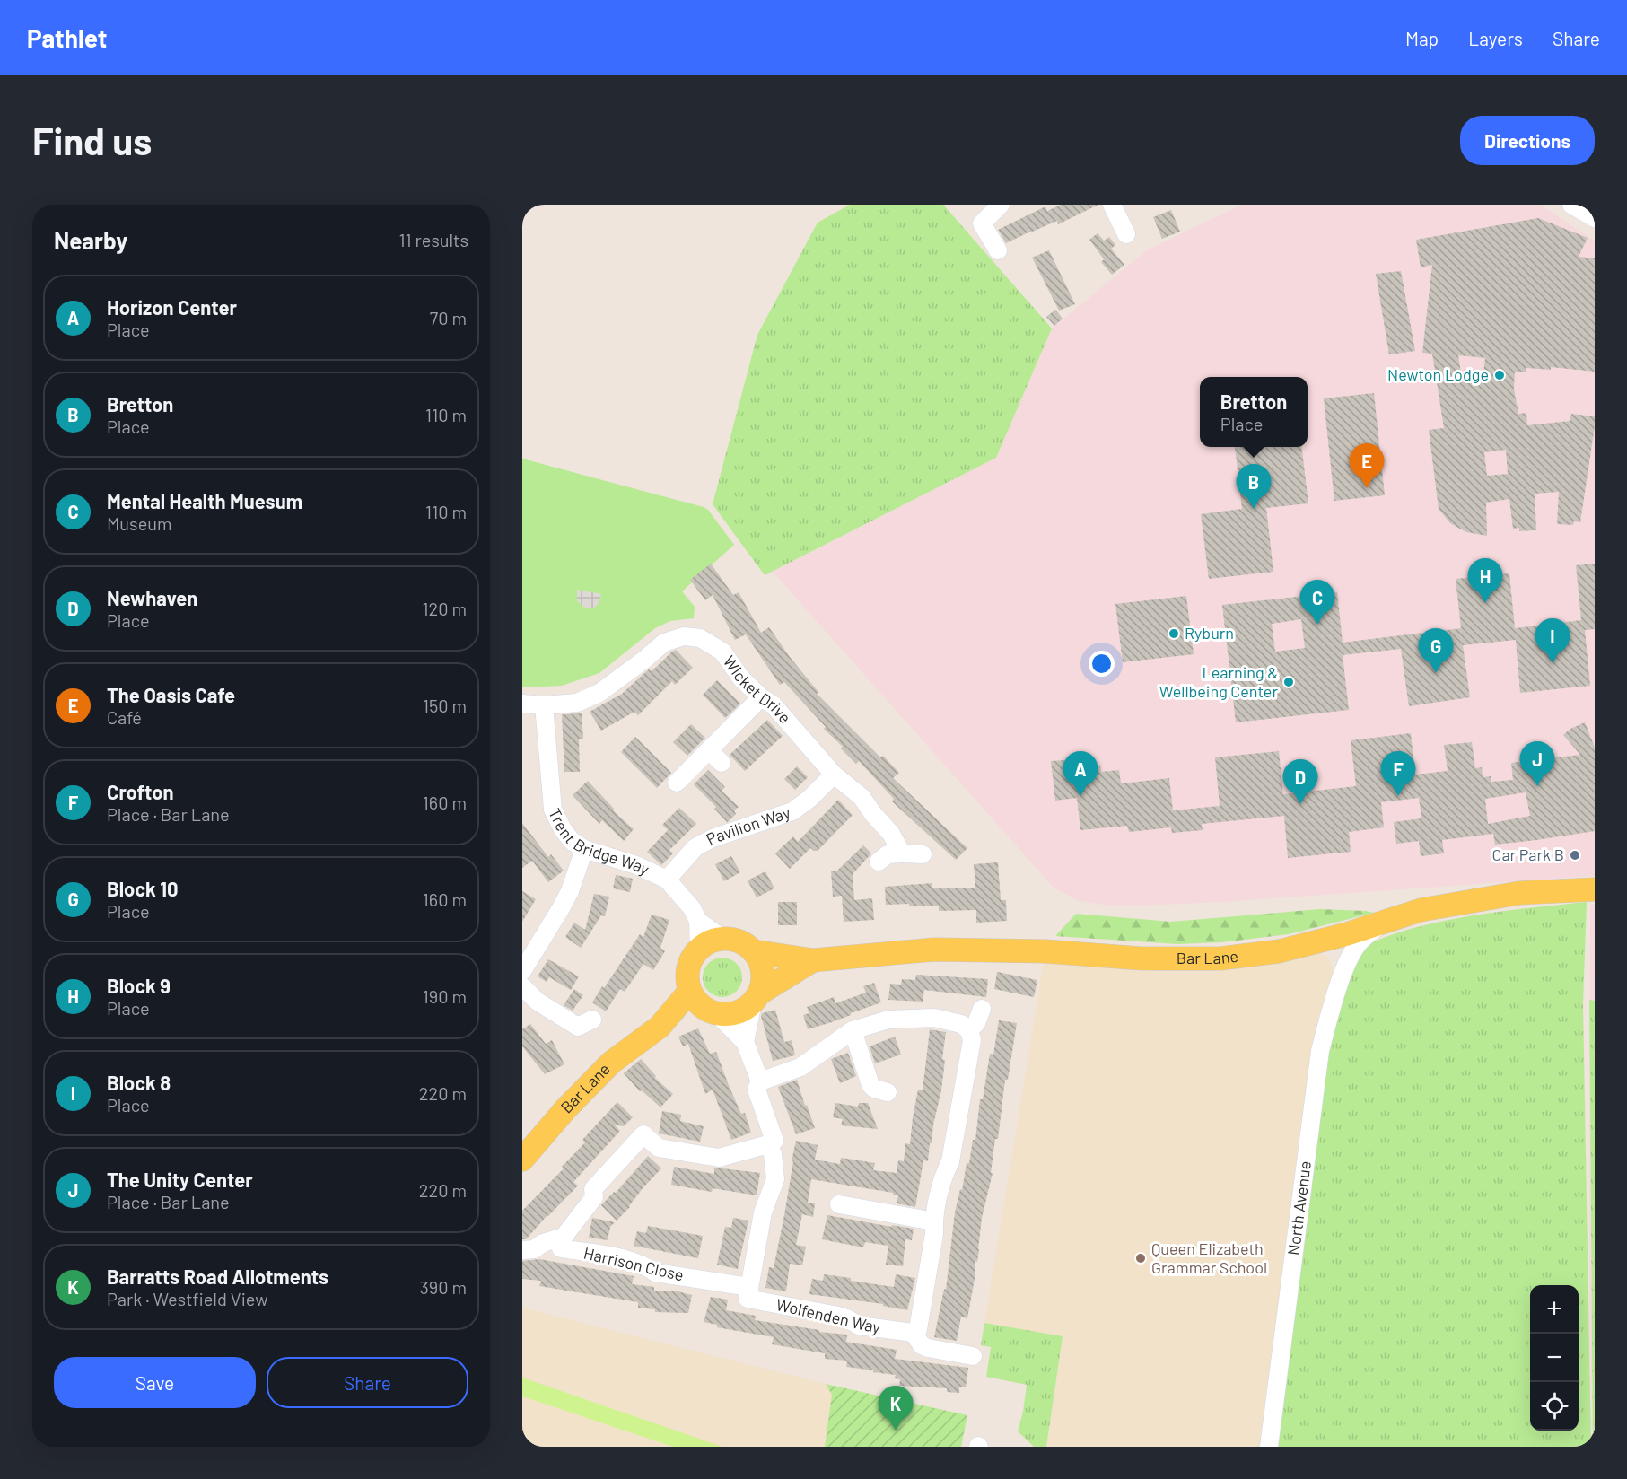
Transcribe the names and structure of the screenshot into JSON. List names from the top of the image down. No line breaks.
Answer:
{"streets":{"main road":["Bar Lane"],"street":["Wicket Drive","Pavilion Way","Trent Bridge Way","North Avenue","Harrison Close","Wolfenden Way"]},"crossings":[["Wicket Drive","Pavilion Way"],["Wicket Drive","Trent Bridge Way"],["Pavilion Way","Trent Bridge Way"],["Trent Bridge Way","Bar Lane"],["Bar Lane","North Avenue"],["Harrison Close","Wolfenden Way"]],"places":["Newton Lodge","Ryburn","Learning & Wellbeing Center","Car Park B","Queen Elizabeth Grammar School"],"page":{"header":"Pathlet","nav":["Map","Layers","Share"],"buttons":["Directions",["Save","Share"]],"title":"Find us","heading":["Nearby","11 results"],"list":[{"mark":"A","name":"Horizon Center","note":"Place","value":"70 m"},{"mark":"B","name":"Bretton","note":"Place","value":"110 m"},{"mark":"C","name":"Mental Health Muesum","note":"Museum","value":"110 m"},{"mark":"D","name":"Newhaven","note":"Place","value":"120 m"},{"mark":"E","name":"The Oasis Cafe","note":"Café","value":"150 m"},{"mark":"F","name":"Crofton","note":"Place · Bar Lane","value":"160 m"},{"mark":"G","name":"Block 10","note":"Place","value":"160 m"},{"mark":"H","name":"Block 9","note":"Place","value":"190 m"},{"mark":"I","name":"Block 8","note":"Place","value":"220 m"},{"mark":"J","name":"The Unity Center","note":"Place · Bar Lane","value":"220 m"},{"mark":"K","name":"Barratts Road Allotments","note":"Park · Westfield View","value":"390 m"}],"popup":["Bretton","Place"],"pins":["E","B","H","C","I","G","J","A","F","D","K"],"map_buttons":["+","−"]}}
